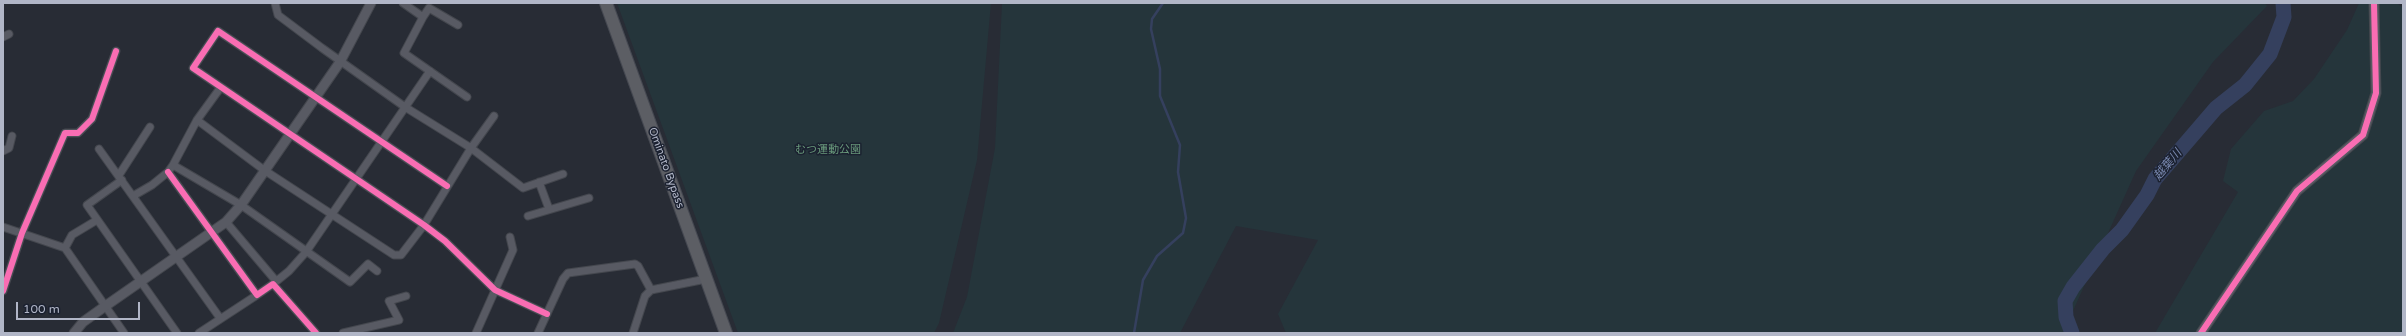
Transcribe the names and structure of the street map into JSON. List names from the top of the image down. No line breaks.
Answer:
{"streets":{"highway":["Ominato Bypass"]},"water":["越葉川"],"parks":["むつ運動公園"],"scale_bar":"100 m"}
